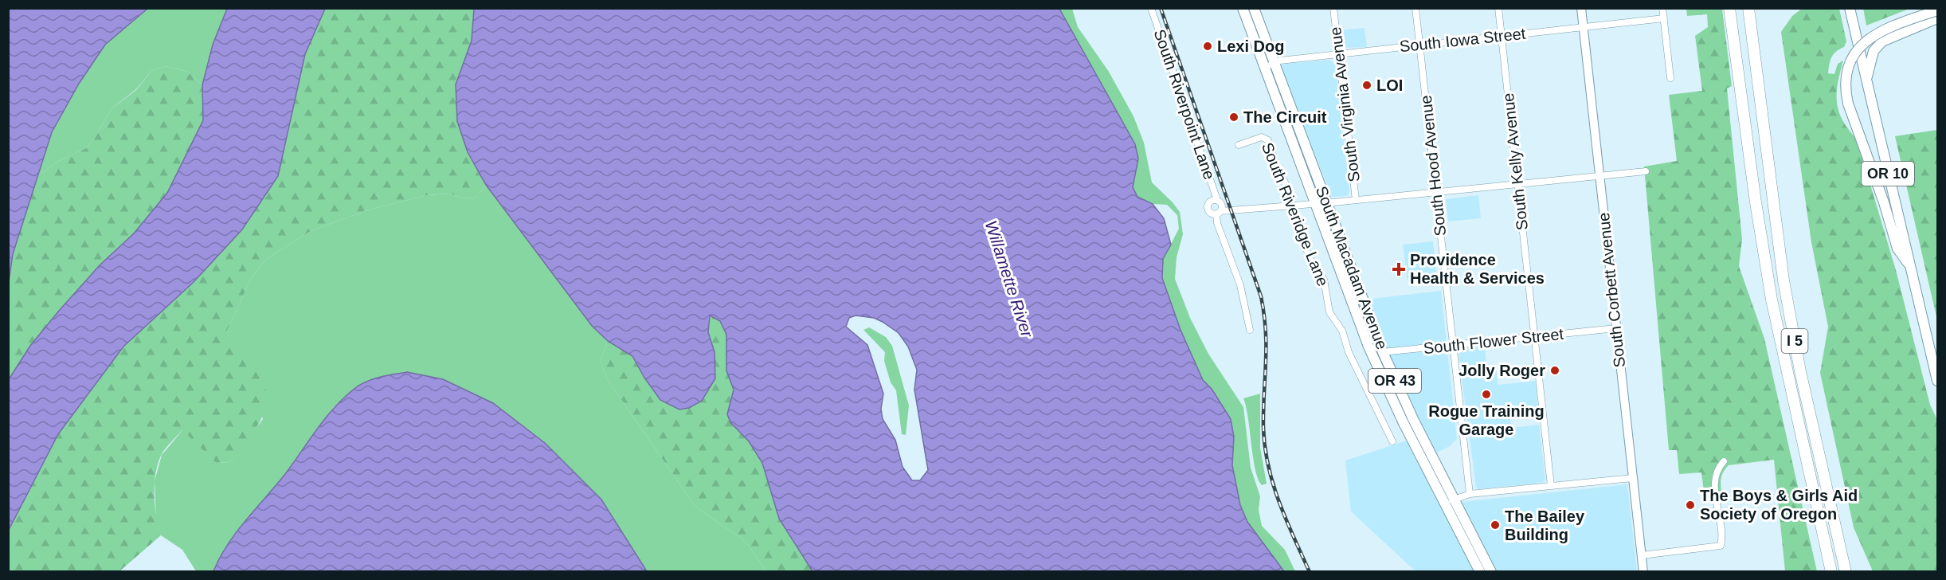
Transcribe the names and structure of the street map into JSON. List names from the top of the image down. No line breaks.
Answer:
{"streets":{"highway":["I 5"],"main road":["OR 10","South Macadam Avenue","OR 43"],"street":["South Iowa Street","South Riverpoint Lane","South Virginia Avenue","South Kelly Avenue","South Hood Avenue","South Riveridge Lane","South Corbett Avenue","South Flower Street"]},"crossings":[["South Iowa Street","South Virginia Avenue"],["South Iowa Street","South Kelly Avenue"],["South Iowa Street","South Hood Avenue"],["South Iowa Street","South Macadam Avenue"],["South Iowa Street","South Corbett Avenue"],["South Kelly Avenue","South Flower Street"],["South Hood Avenue","South Flower Street"],["South Macadam Avenue","South Flower Street"],["South Corbett Avenue","South Flower Street"]],"water":["Willamette River"],"places":{"other":["Lexi Dog","LOI","The Circuit","Jolly Roger","Rogue Training Garage","The Boys & Girls Aid Society of Oregon","The Bailey Building"],"health":["Providence Health & Services"]}}
